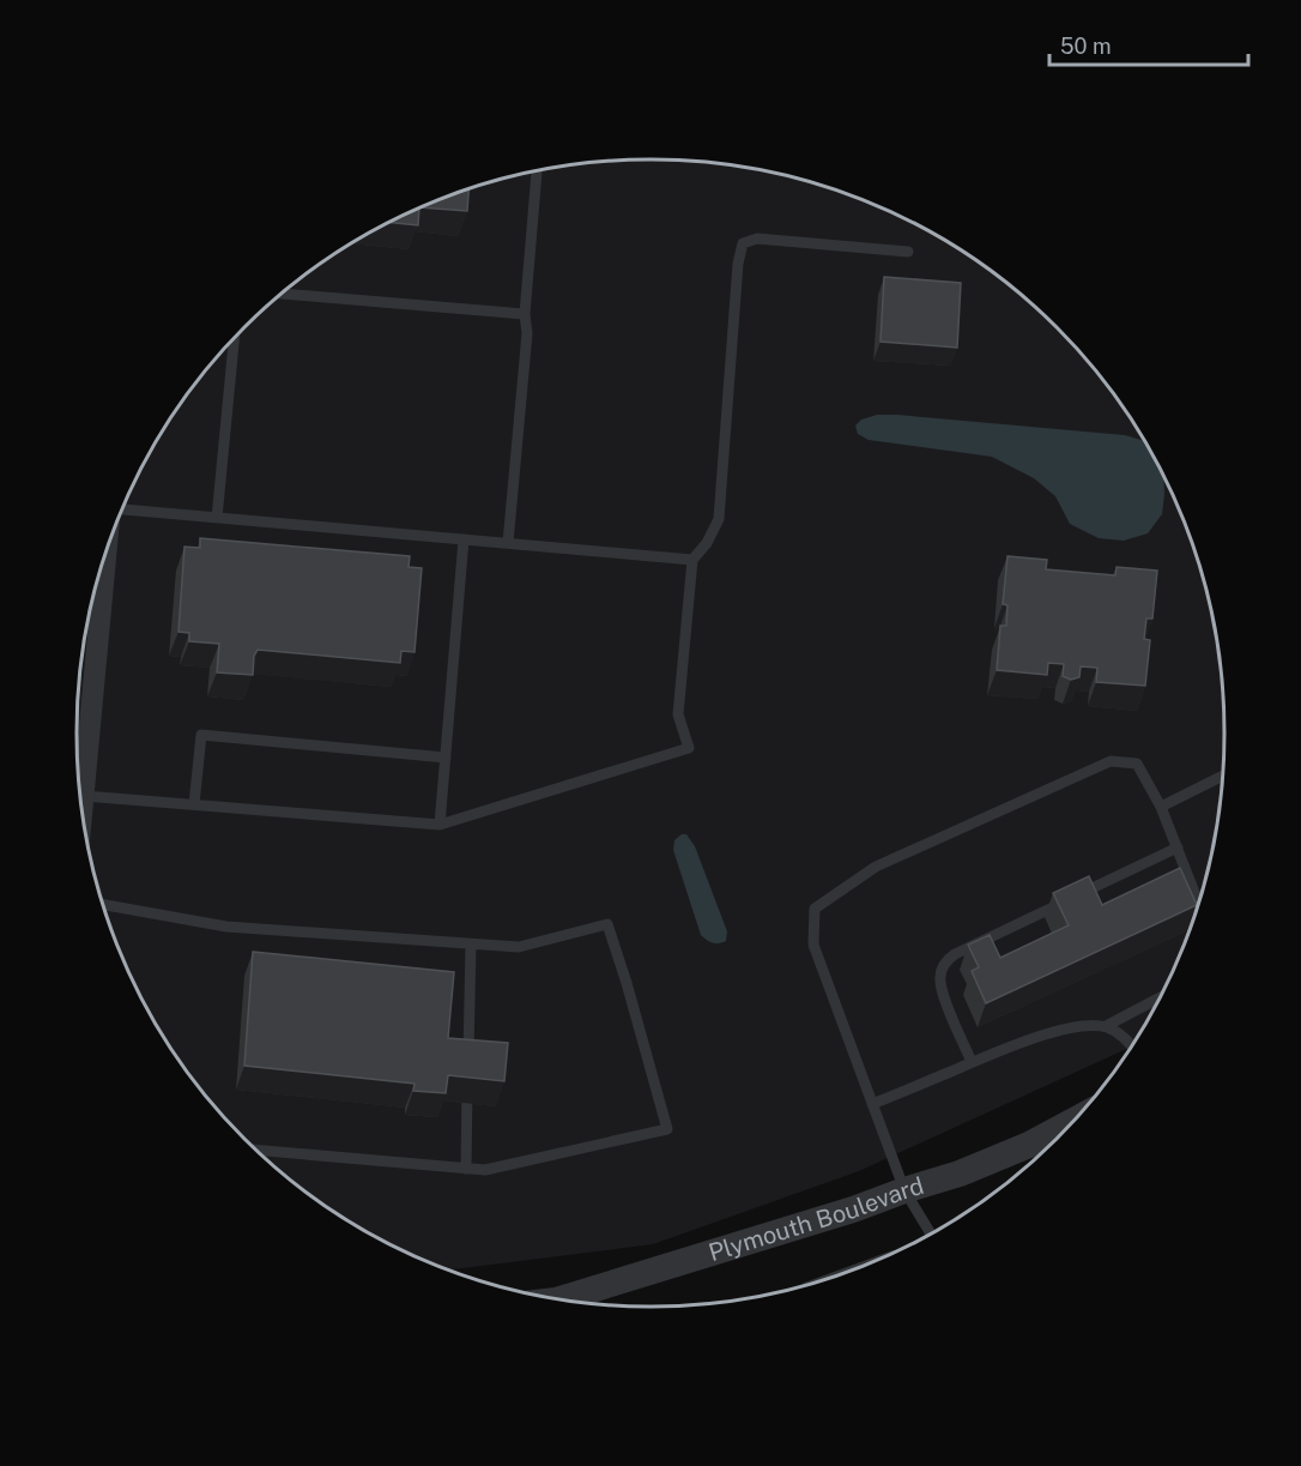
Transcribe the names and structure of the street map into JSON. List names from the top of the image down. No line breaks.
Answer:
{"streets":{"street":["Plymouth Boulevard"]},"scale_bar":"50 m"}
